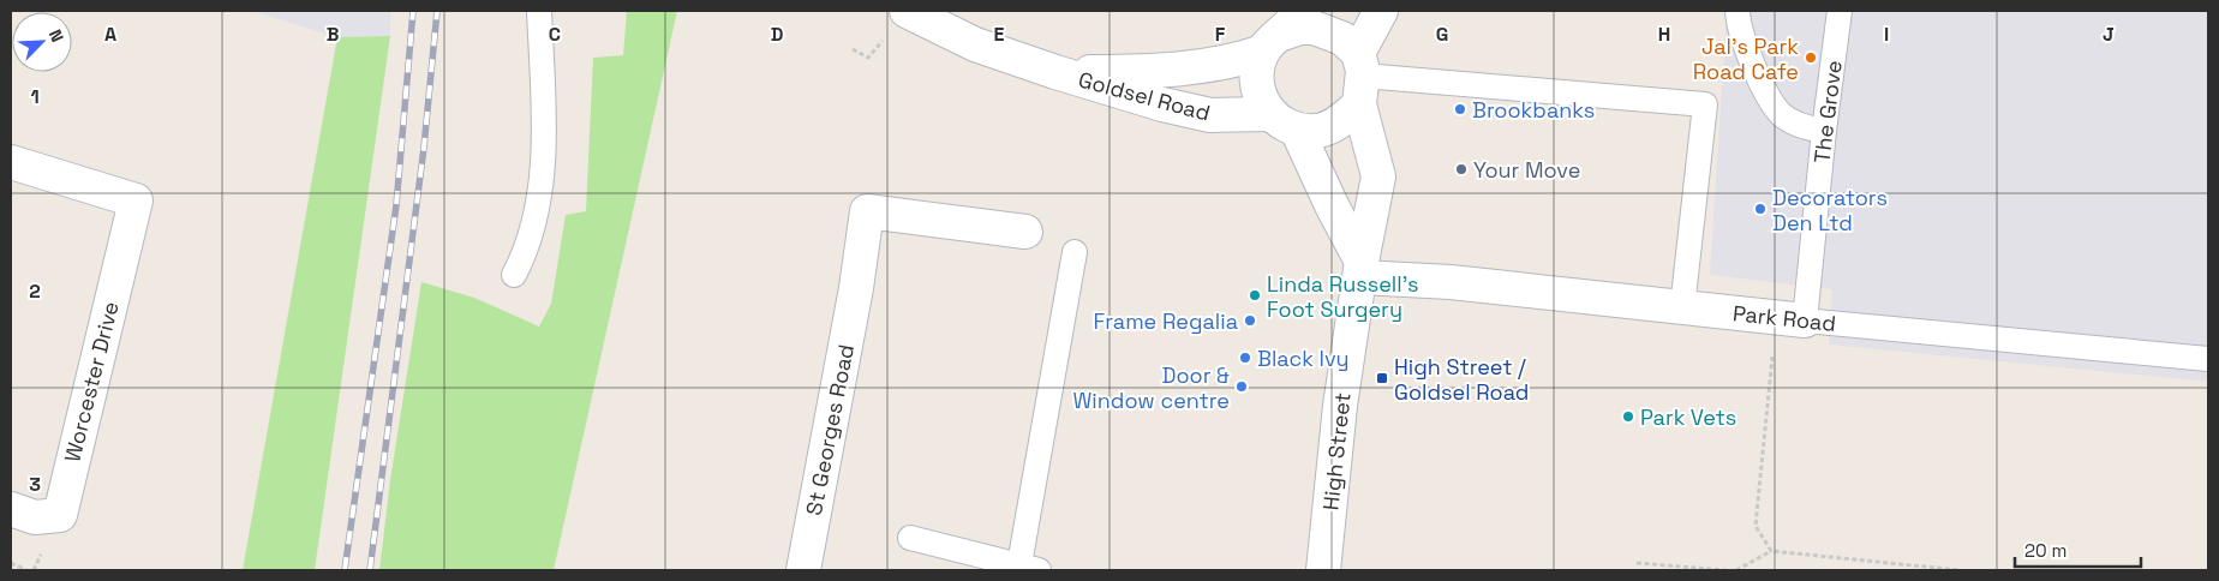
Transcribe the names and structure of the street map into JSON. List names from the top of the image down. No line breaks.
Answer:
{"streets":{"main road":["Goldsel Road","Park Road","Worcester Drive","St Georges Road","High Street"],"lane":["The Grove"]},"crossings":[["Goldsel Road","High Street"],["The Grove","Park Road"],["Park Road","High Street"]],"places":{"other":["Jal's Park Road Cafe","Brookbanks","Your Move","Decorators Den Ltd","Linda Russell's Foot Surgery","Frame Regalia","Black Ivy","Door & Window centre","Park Vets"],"transit":["High Street / Goldsel Road"]},"scale_bar":"20 m","north":"top right","grid":{"columns":["A","B","C","D","E","F","G","H","I","J"],"rows":["1","2","3"]}}
